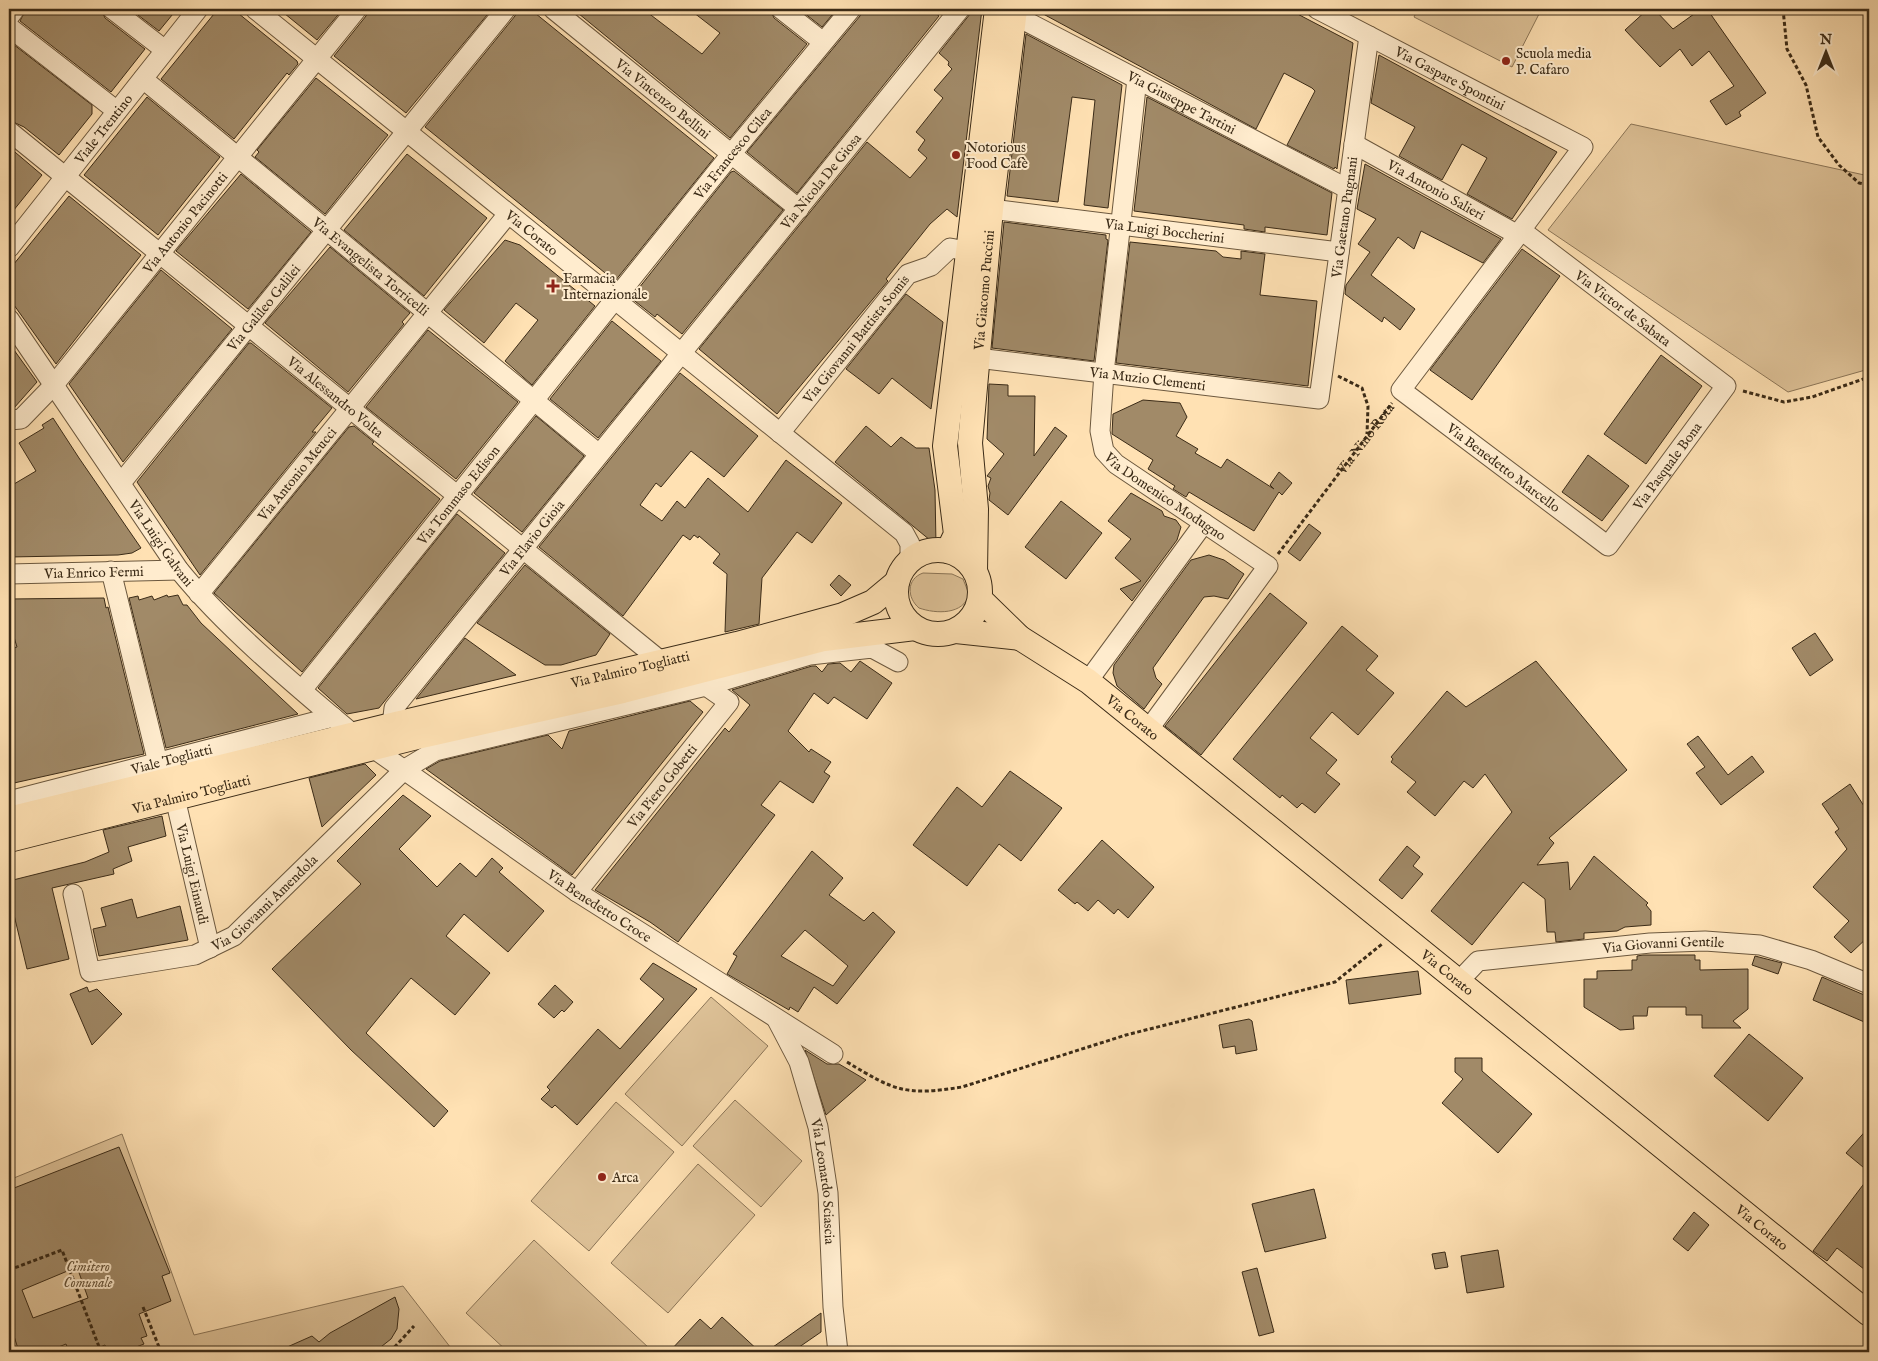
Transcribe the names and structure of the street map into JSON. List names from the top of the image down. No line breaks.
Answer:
{"streets":{"main road":["Via Corato","Via Giacomo Puccini","Via Palmiro Togliatti"],"street":["Via Gaspare Spontini","Via Vincenzo Bellini","Via Giuseppe Tartini","Viale Trentino","Via Francesco Cilea","Via Nicola De Giosa","Via Antonio Salieri","Via Gaetano Pugnani","Via Antonio Pacinotti","Via Luigi Boccherini","Via Evangelista Torricelli","Via Galileo Galilei","Via Victor de Sabata","Via Giovanni Battista Somis","Via Muzio Clementi","Via Alessandro Volta","Via Nino Rota","Via Pasquale Bona","Via Benedetto Marcello","Via Antonio Meucci","Via Domenico Modugno","Via Tommaso Edison","Via Flavio Gioia","Via Luigi Galvani","Via Enrico Fermi","Viale Togliatti","Via Piero Gobetti","Via Luigi Einaudi","Via Giovanni Amendola","Via Benedetto Croce","Via Giovanni Gentile","Via Leonardo Sciascia"]},"crossings":[["Via Gaspare Spontini","Via Gaetano Pugnani"],["Via Gaspare Spontini","Via Nino Rota"],["Via Vincenzo Bellini","Via Francesco Cilea"],["Via Vincenzo Bellini","Via Nicola De Giosa"],["Via Giuseppe Tartini","Via Gaetano Pugnani"],["Via Giuseppe Tartini","Via Giacomo Puccini"],["Via Giuseppe Tartini","Via Domenico Modugno"],["Viale Trentino","Via Evangelista Torricelli"],["Viale Trentino","Via Alessandro Volta"],["Via Francesco Cilea","Via Corato"],["Via Francesco Cilea","Via Tommaso Edison"],["Via Nicola De Giosa","Via Corato"],["Via Nicola De Giosa","Via Flavio Gioia"],["Via Antonio Salieri","Via Gaetano Pugnani"],["Via Antonio Salieri","Via Victor de Sabata"],["Via Antonio Salieri","Via Nino Rota"],["Via Gaetano Pugnani","Via Luigi Boccherini"],["Via Gaetano Pugnani","Via Muzio Clementi"],["Via Antonio Pacinotti","Via Corato"],["Via Antonio Pacinotti","Via Evangelista Torricelli"],["Via Antonio Pacinotti","Via Alessandro Volta"],["Via Antonio Pacinotti","Via Luigi Galvani"],["Via Luigi Boccherini","Via Giacomo Puccini"],["Via Luigi Boccherini","Via Domenico Modugno"],["Via Corato","Via Giacomo Puccini"],["Via Corato","Via Galileo Galilei"],["Via Corato","Via Giovanni Battista Somis"],["Via Corato","Via Antonio Meucci"],["Via Corato","Via Tommaso Edison"],["Via Corato","Via Flavio Gioia"],["Via Corato","Via Palmiro Togliatti"],["Via Corato","Via Giovanni Gentile"],["Via Evangelista Torricelli","Via Galileo Galilei"],["Via Evangelista Torricelli","Via Antonio Meucci"],["Via Evangelista Torricelli","Via Tommaso Edison"],["Via Evangelista Torricelli","Via Flavio Gioia"],["Via Giacomo Puccini","Via Giovanni Battista Somis"],["Via Giacomo Puccini","Via Muzio Clementi"],["Via Giacomo Puccini","Via Palmiro Togliatti"],["Via Galileo Galilei","Via Alessandro Volta"],["Via Galileo Galilei","Via Luigi Galvani"],["Via Victor de Sabata","Via Nino Rota"],["Via Victor de Sabata","Via Pasquale Bona"],["Via Muzio Clementi","Via Domenico Modugno"],["Via Alessandro Volta","Via Antonio Meucci"],["Via Alessandro Volta","Via Tommaso Edison"],["Via Alessandro Volta","Via Flavio Gioia"],["Via Alessandro Volta","Via Palmiro Togliatti"],["Via Nino Rota","Via Benedetto Marcello"],["Via Nino Rota","Via Domenico Modugno"],["Via Pasquale Bona","Via Benedetto Marcello"],["Via Antonio Meucci","Via Luigi Galvani"],["Via Tommaso Edison","Via Luigi Galvani"],["Via Flavio Gioia","Via Palmiro Togliatti"],["Via Luigi Galvani","Via Enrico Fermi"],["Via Luigi Galvani","Via Palmiro Togliatti"],["Via Luigi Galvani","Viale Togliatti"],["Via Palmiro Togliatti","Viale Togliatti"],["Via Palmiro Togliatti","Via Luigi Einaudi"],["Via Palmiro Togliatti","Via Benedetto Croce"],["Via Piero Gobetti","Via Giovanni Amendola"],["Via Piero Gobetti","Via Benedetto Croce"],["Via Luigi Einaudi","Via Giovanni Amendola"],["Via Giovanni Amendola","Via Benedetto Croce"],["Via Benedetto Croce","Via Leonardo Sciascia"]],"parks":["Cimitero Comunale"],"places":{"other":["Scuola media P. Cafaro","Notorious Food Cafè","Arca"],"health":["Farmacia Internazionale"]},"north":"top"}
